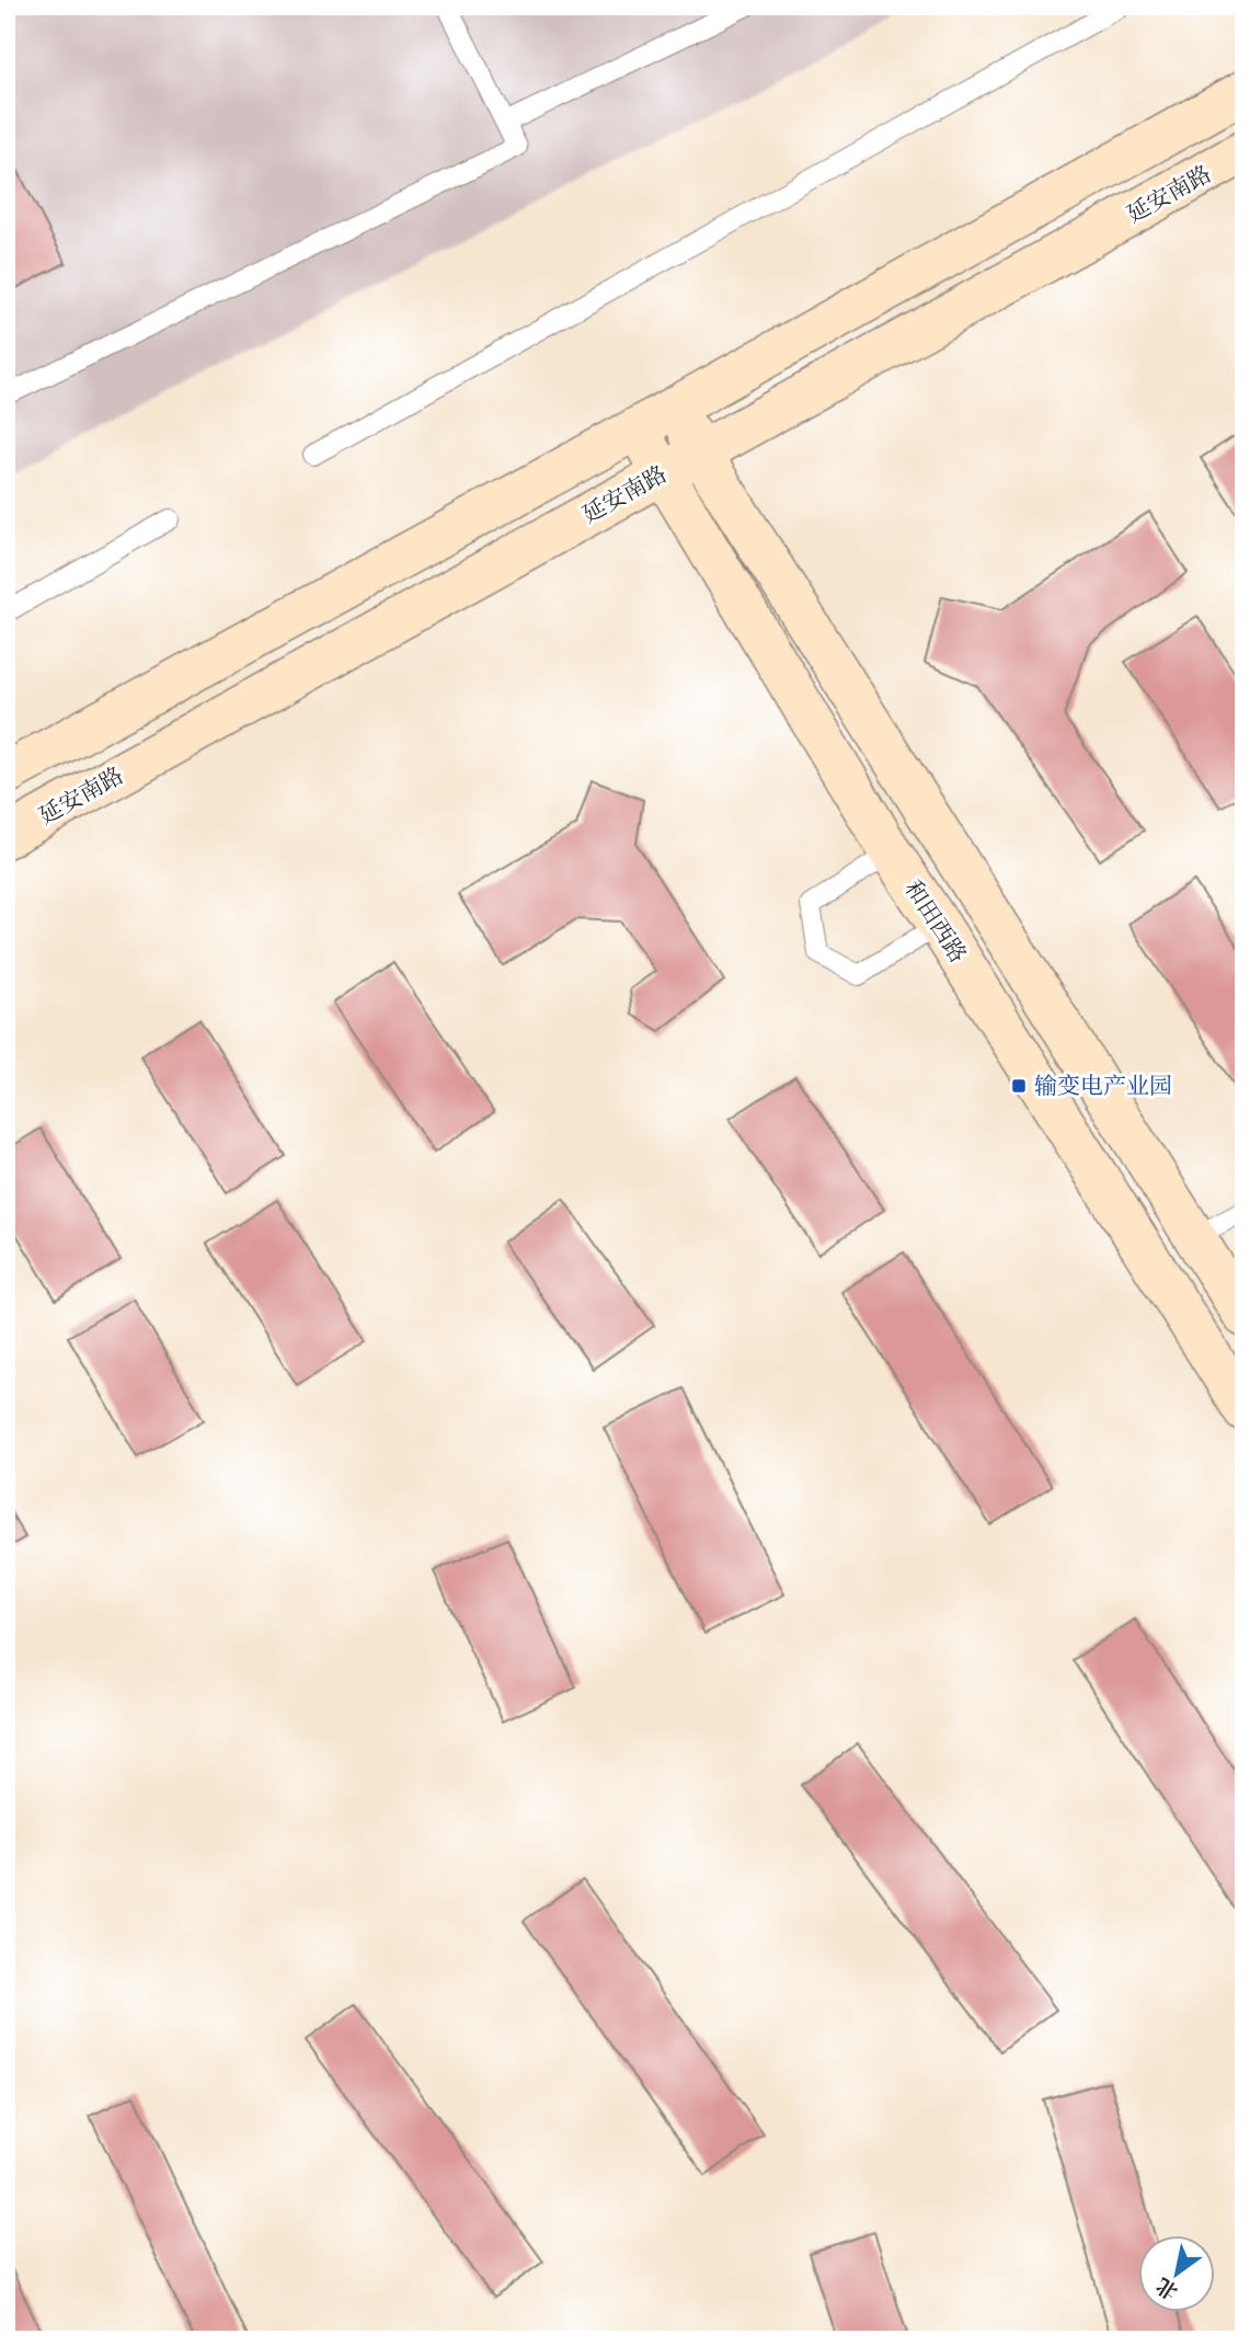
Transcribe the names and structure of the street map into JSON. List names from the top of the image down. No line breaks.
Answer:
{"streets":{"main road":["延安南路","和田西路"]},"crossings":[["延安南路","和田西路"]],"places":{"transit":["输变电产业园"]},"north":"bottom left"}
